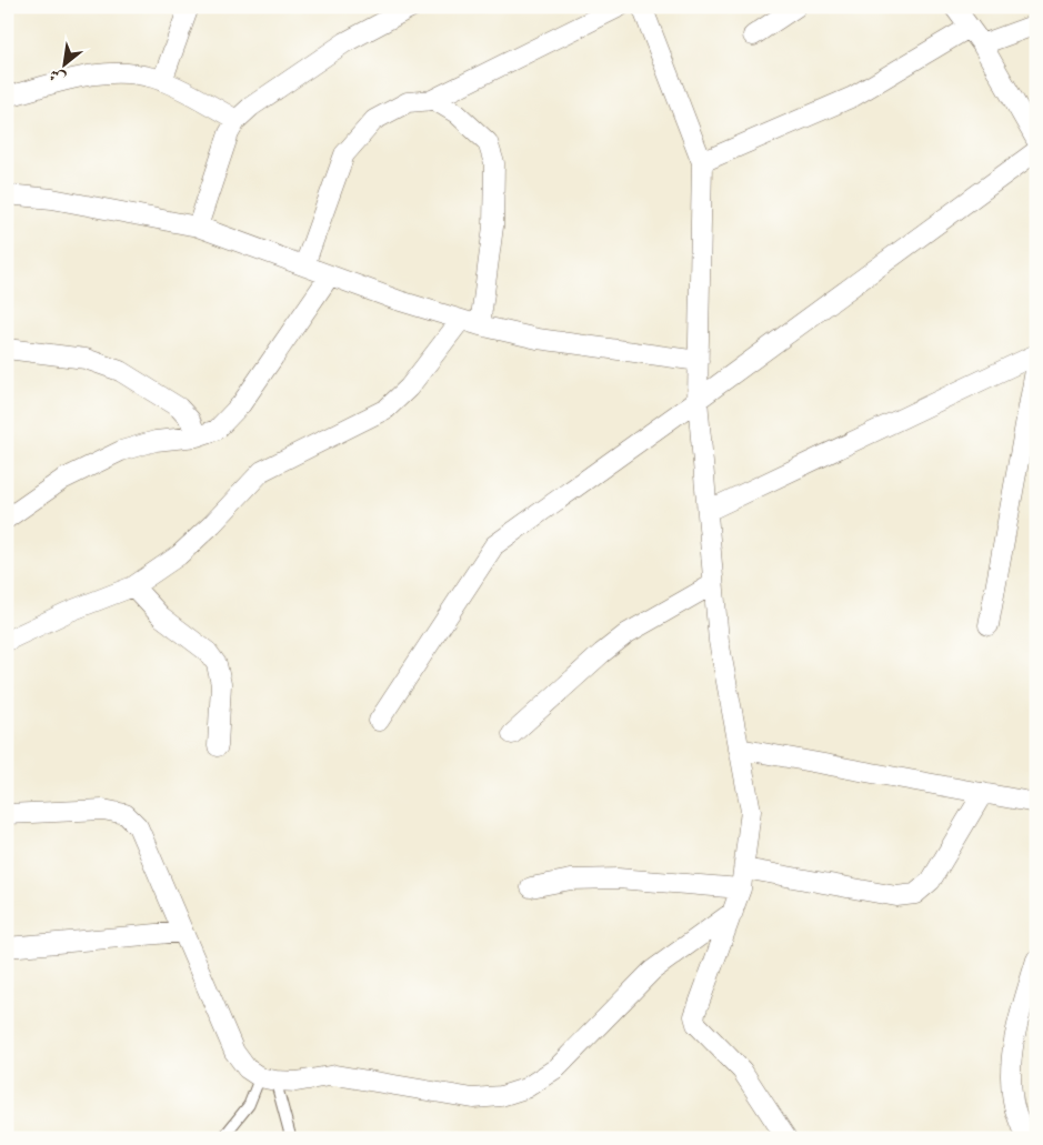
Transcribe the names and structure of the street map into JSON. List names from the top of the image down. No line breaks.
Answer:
{"north":"bottom left"}
